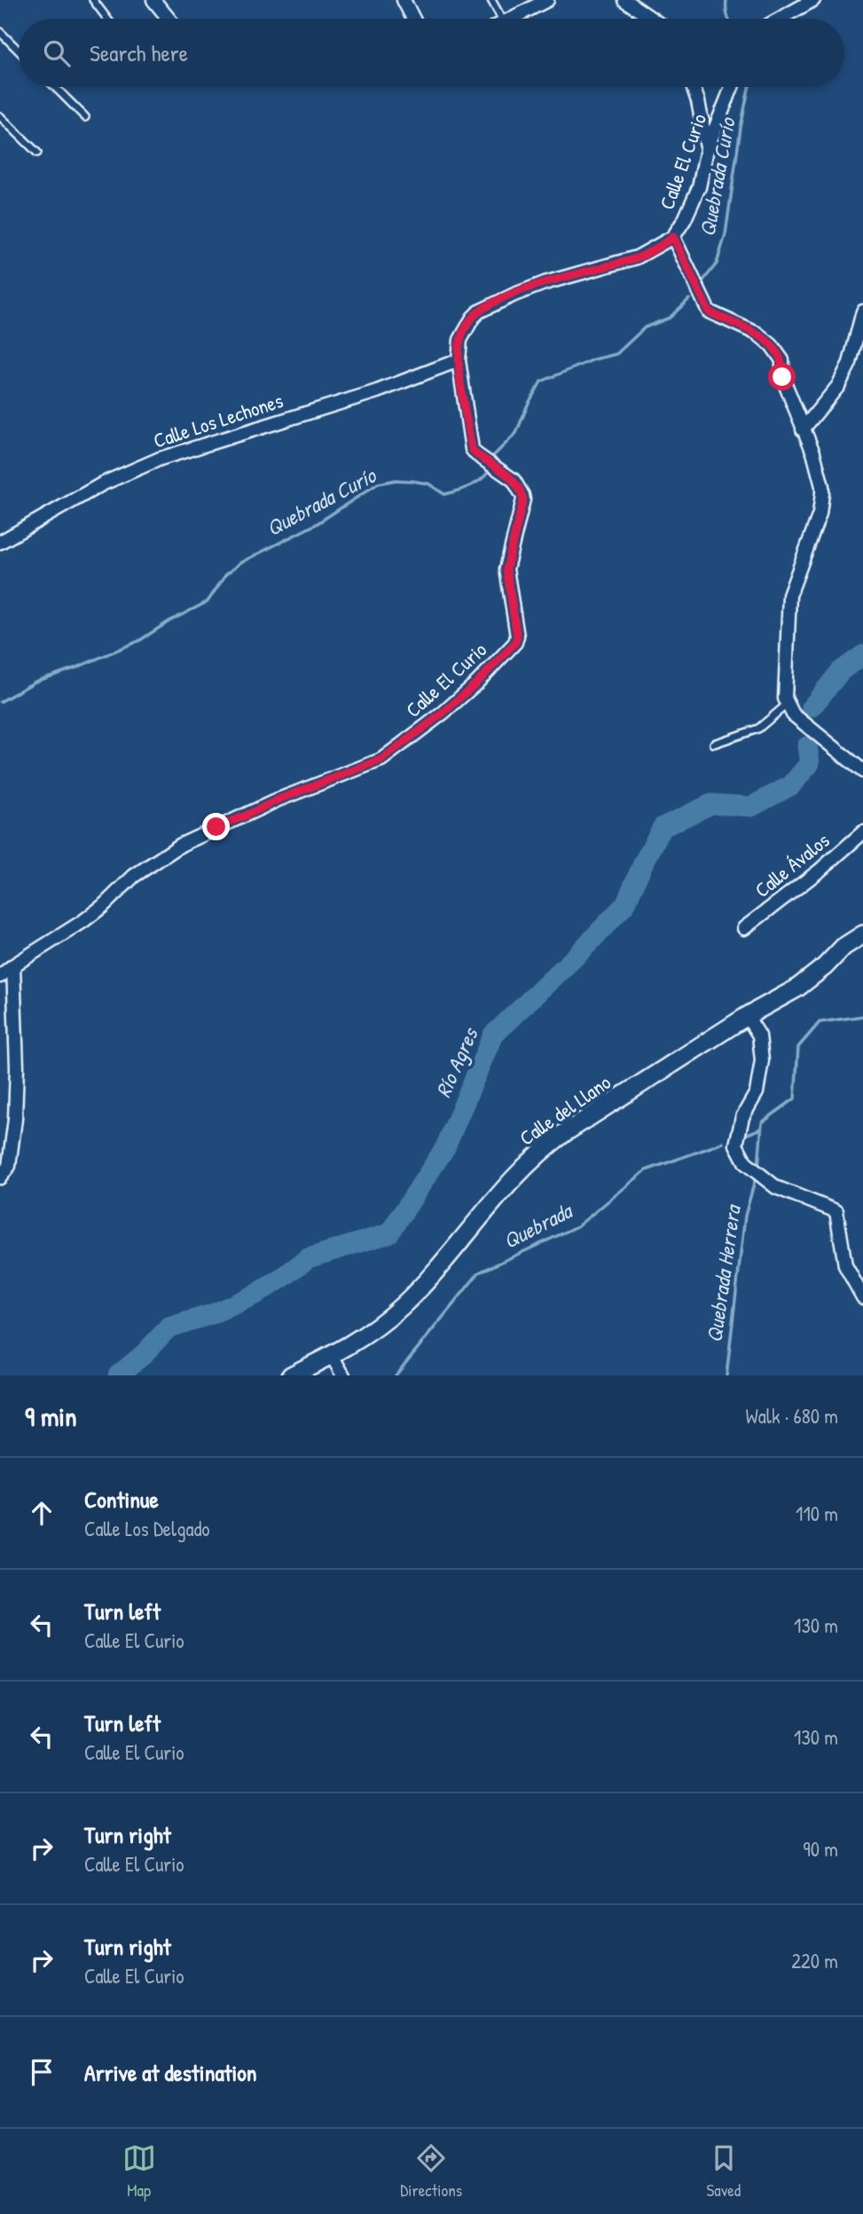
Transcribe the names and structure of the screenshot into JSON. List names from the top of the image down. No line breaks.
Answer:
{"streets":{"main road":["Calle del Llano"],"street":["Calle El Curio","Calle Los Lechones","Calle Ávalos"]},"crossings":[["Calle El Curio","Calle Los Lechones"]],"water":["Quebrada Curío","Río Agres","Quebrada","Quebrada Herrera"],"page":{"search":"Search here","heading":["9 min","Walk · 680 m"],"list":[["Continue","Calle Los Delgado","110 m"],["Turn left","Calle El Curio","130 m"],["Turn left","Calle El Curio","130 m"],["Turn right","Calle El Curio","90 m"],["Turn right","Calle El Curio","220 m"],"Arrive at destination"],"nav":["Map","Directions","Saved"]}}
